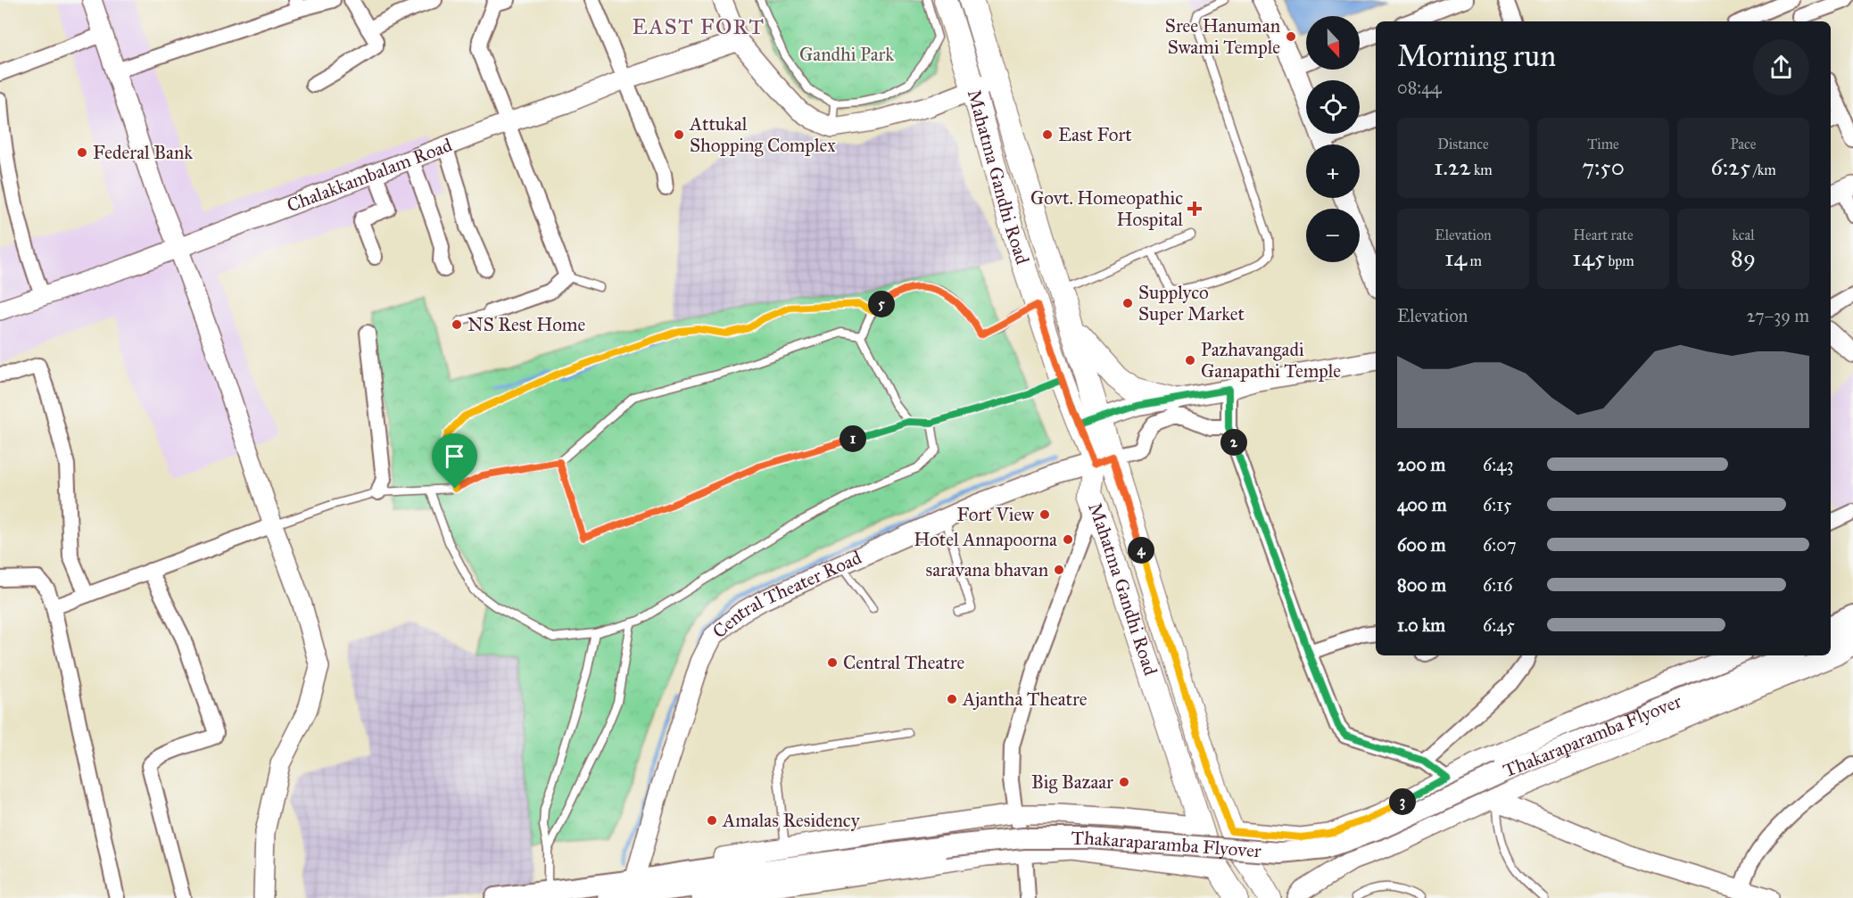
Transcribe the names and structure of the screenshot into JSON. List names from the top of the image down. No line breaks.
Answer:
{"streets":{"main road":["Mahatma Gandhi Road","Thakaraparamba Flyover"],"street":["Chalakkambalam Road","Central Theater Road"]},"crossings":[["Mahatma Gandhi Road","Central Theater Road"],["Central Theater Road","Thakaraparamba Flyover"]],"districts":["EAST FORT"],"parks":["Gandhi Park"],"places":{"other":["Sree Hanuman Swami Temple","Attukal Shopping Complex","East Fort","Federal Bank","Supplyco Super Market","NS Rest Home","Pazhavangadi Ganapathi Temple","Fort View","Hotel Annapoorna","saravana bhavan","Central Theatre","Ajantha Theatre","Big Bazaar","Amalas Residency"],"health":["Govt. Homeopathic Hospital"]},"north":"bottom","page":{"map_buttons":["+","−"],"heading":["Morning run","08:44"],"stats":[["Distance","1.22 km"],["Time","7:50"],["Pace","6:25 /km"],["Elevation","14 m"],["Heart rate","145 bpm"],["kcal","89"]],"pins":["5","1","2","4","3"],"chart":["Elevation","27–39 m"],"list":[{"name":"200 m","note":"6:43"},{"name":"400 m","note":"6:15"},{"name":"600 m","note":"6:07"},{"name":"800 m","note":"6:16"},{"name":"1.0 km","note":"6:45"}]}}
